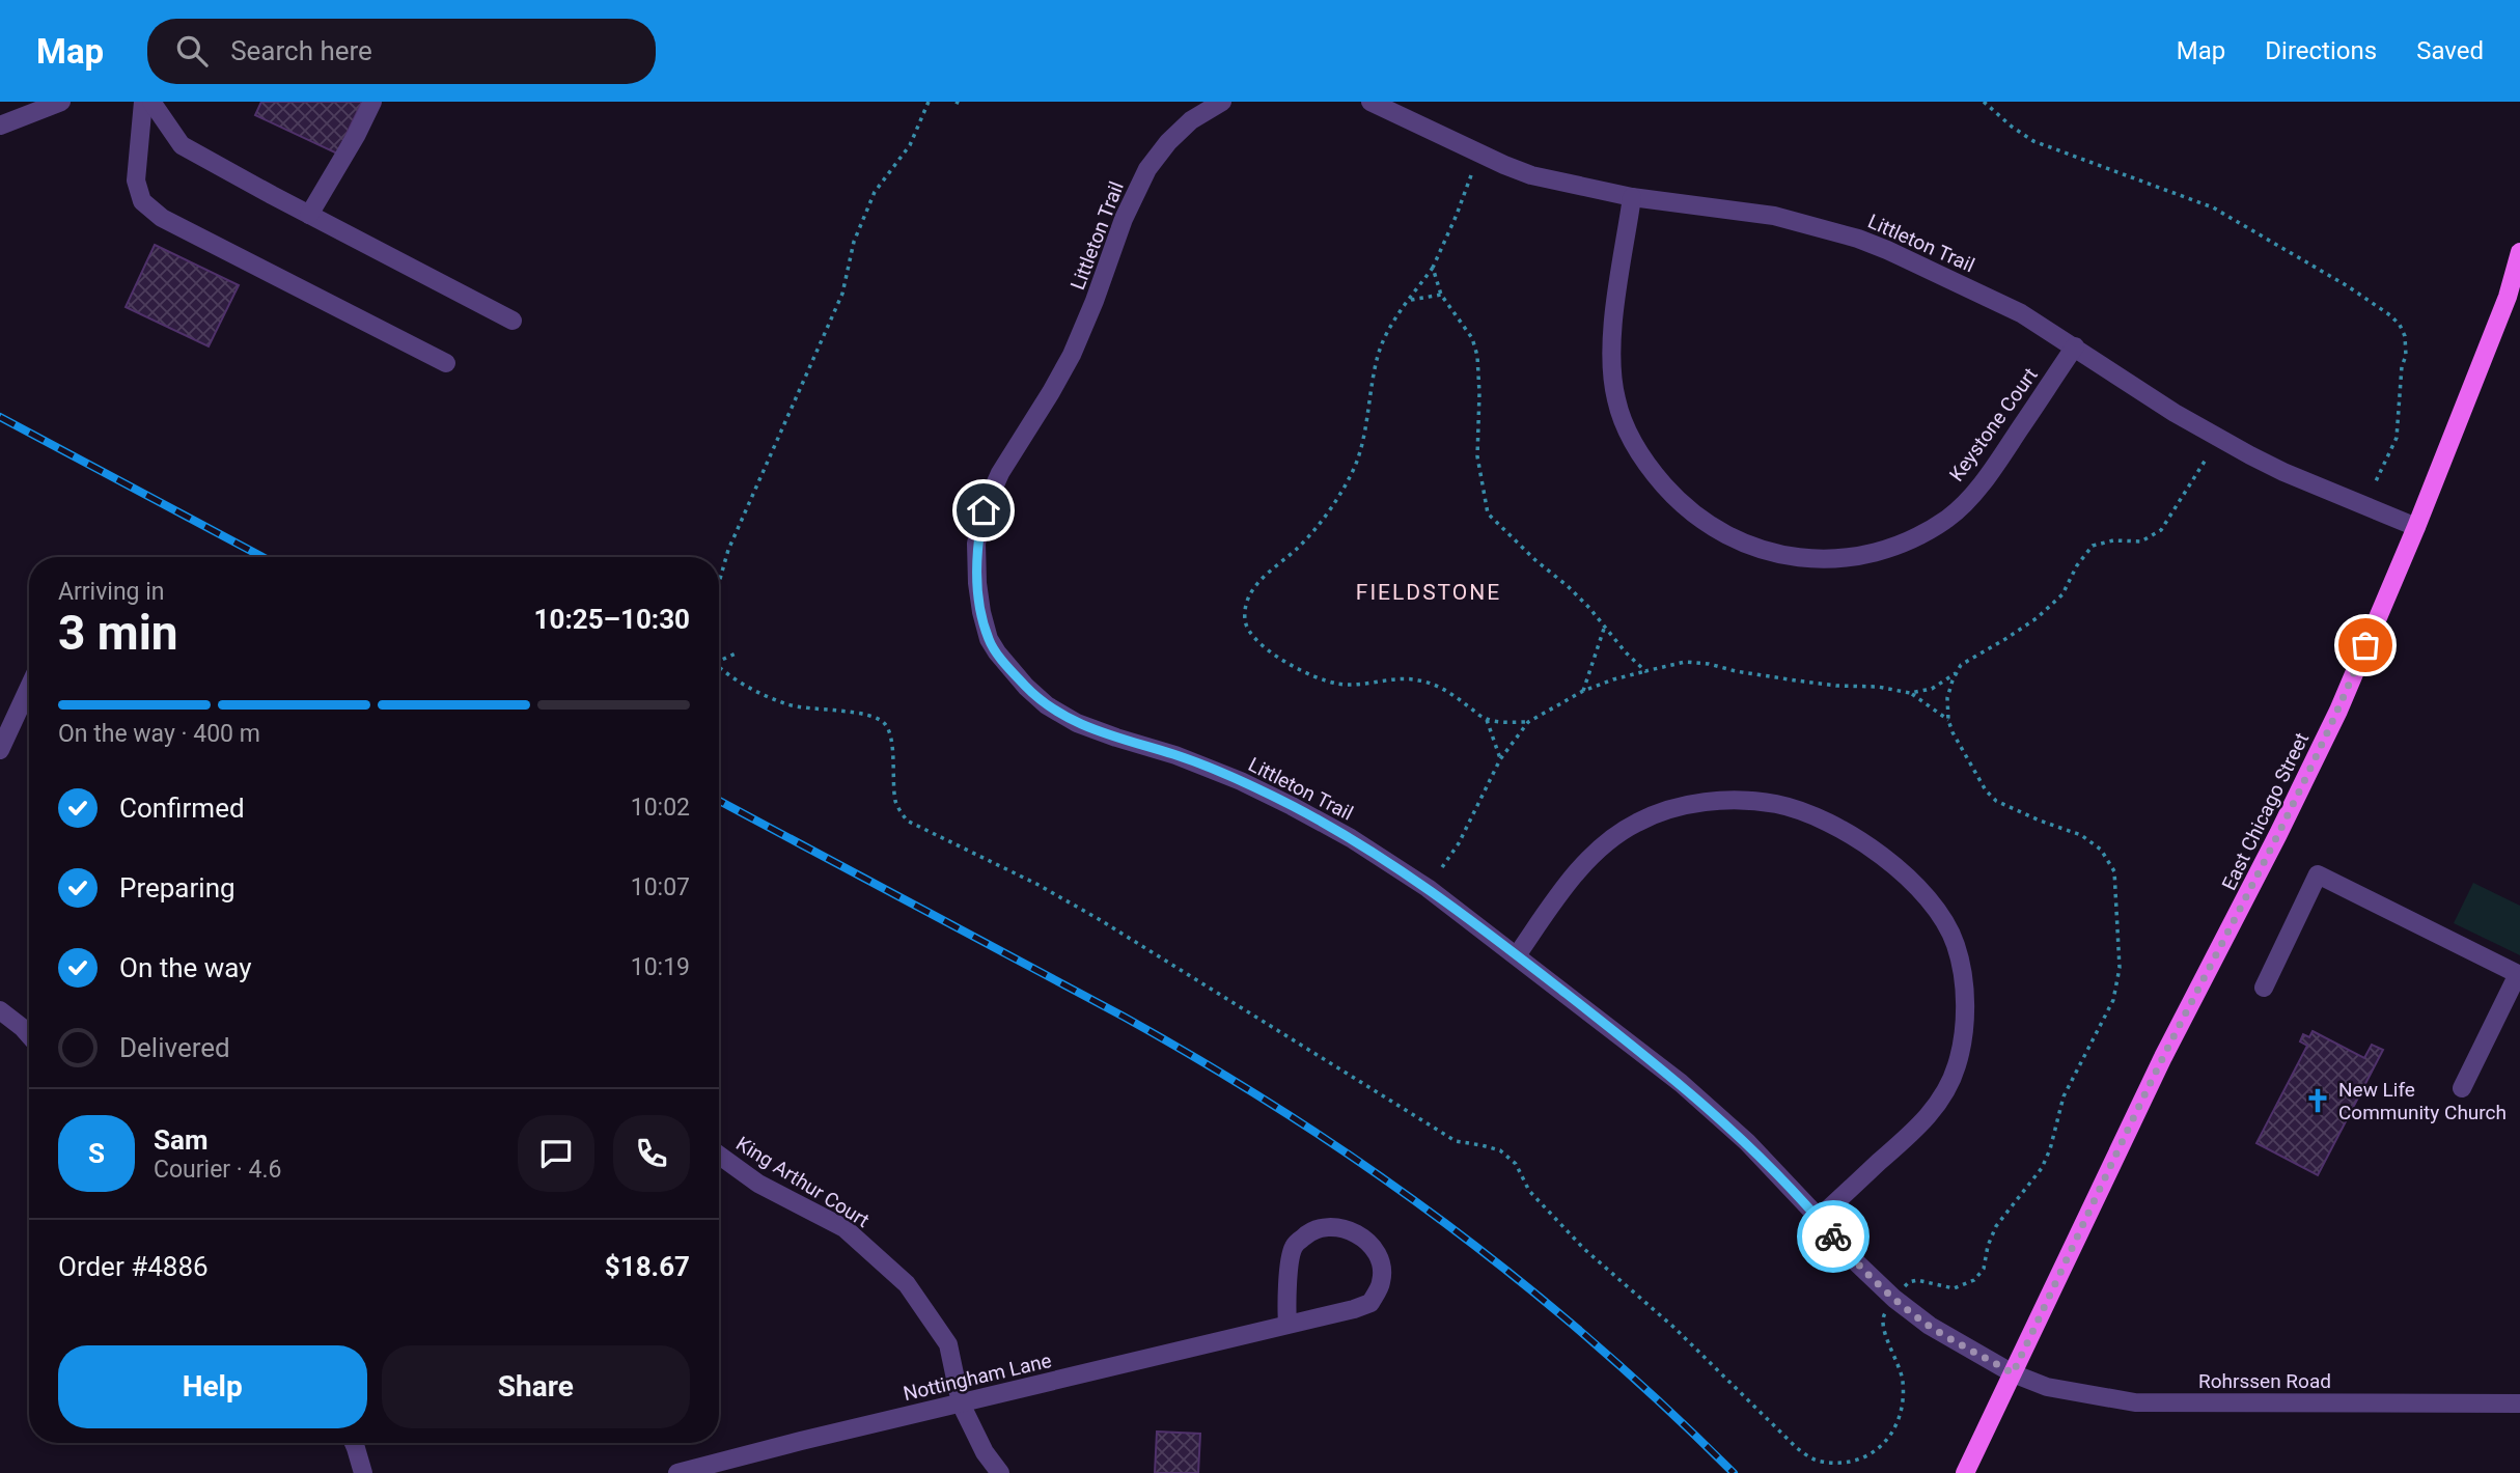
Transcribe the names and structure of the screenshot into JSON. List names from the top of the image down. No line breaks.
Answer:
{"streets":{"main road":["East Chicago Street"],"street":["Littleton Trail","Keystone Court","King Arthur Court","Nottingham Lane","Rohrssen Road"]},"crossings":[["Littleton Trail","Keystone Court"],["Littleton Trail","East Chicago Street"],["Littleton Trail","Rohrssen Road"],["East Chicago Street","Rohrssen Road"],["King Arthur Court","Nottingham Lane"]],"districts":["FIELDSTONE"],"places":{"church":["New Life Community Church"]},"page":{"header":"Map","search":"Search here","nav":["Map","Directions","Saved"],"heading":["3 min","Arriving in","10:25–10:30"],"panel":["Sam","Courier · 4.6","Order #4886","$18.67"],"bar":"On the way · 400 m","list":[["Confirmed","10:02"],["Preparing","10:07"],["On the way","10:19"],"Delivered"],"round":"S","buttons":["Help","Share"]}}
